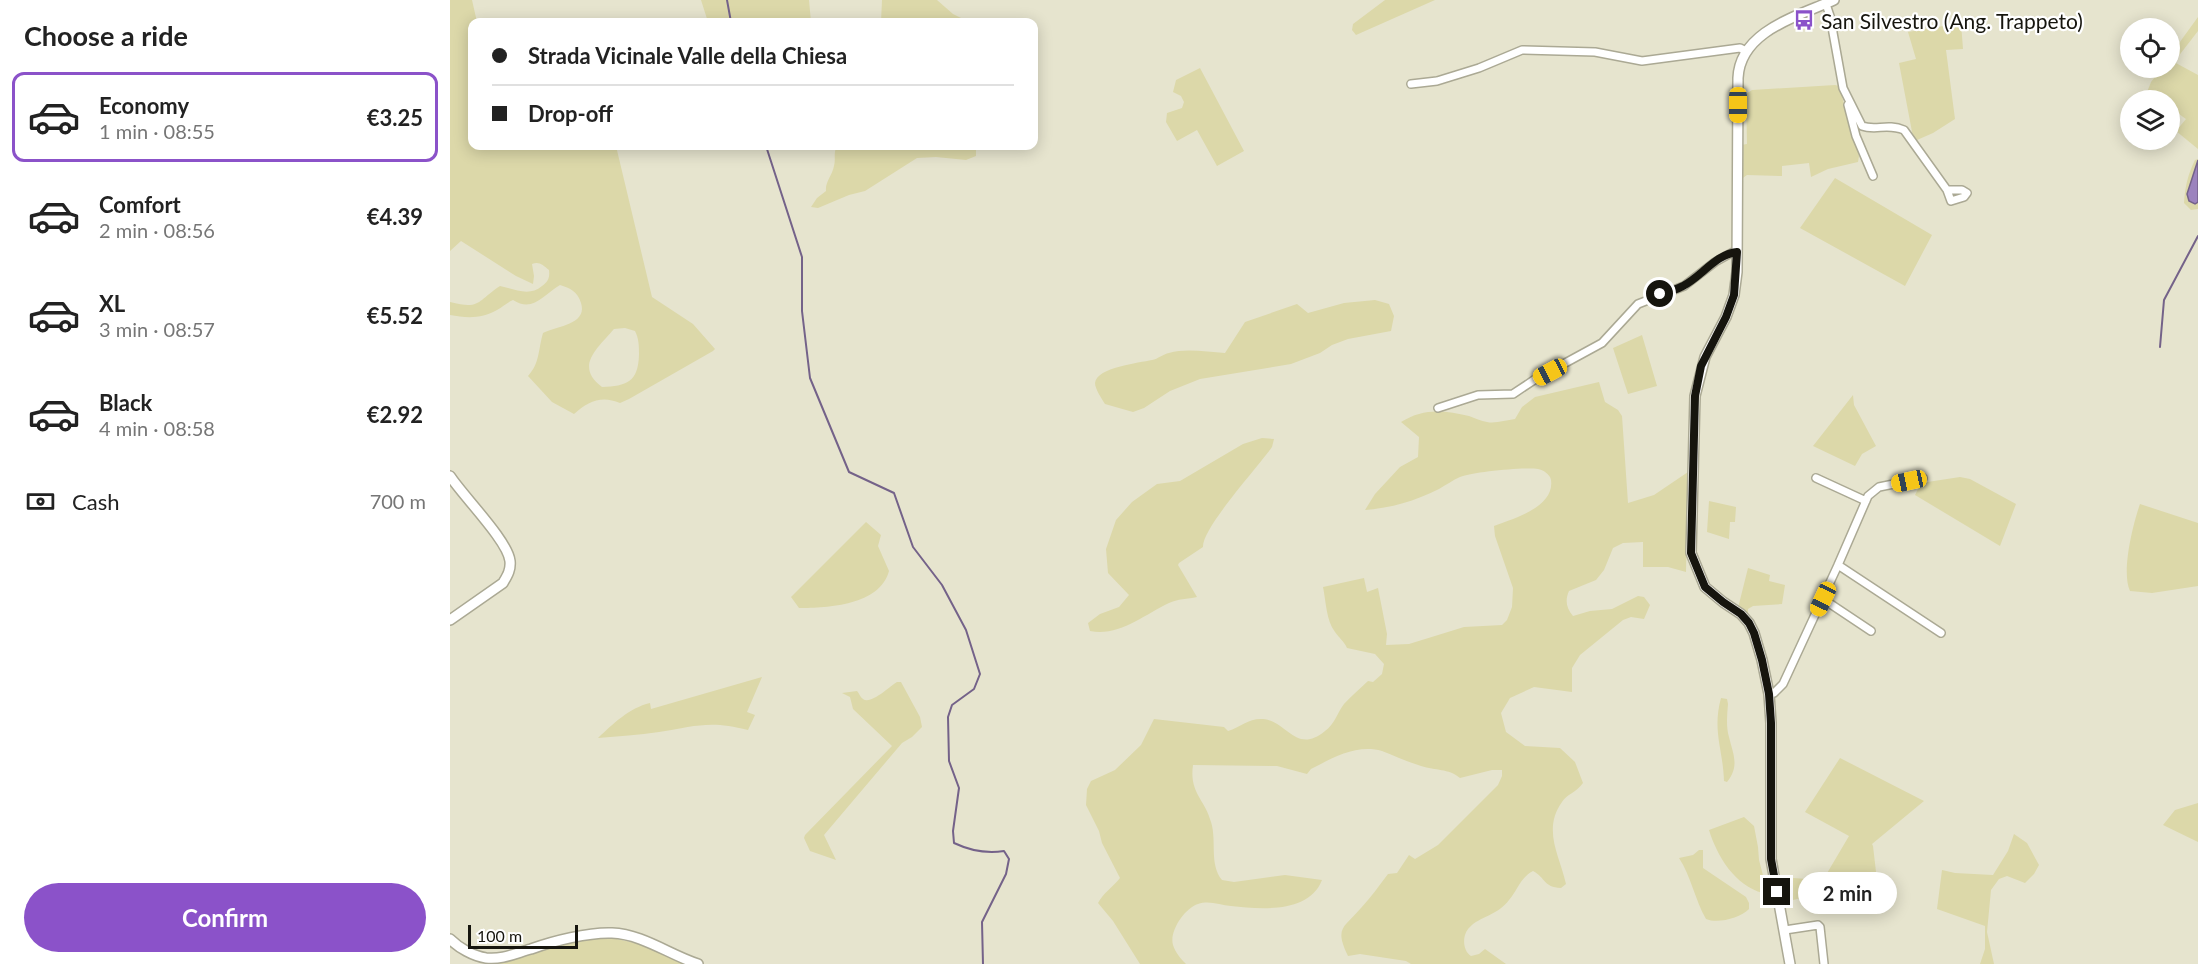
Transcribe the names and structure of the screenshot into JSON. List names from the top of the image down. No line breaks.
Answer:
{"places":{"bus stop":["San Silvestro (Ang. Trappeto)"]},"scale_bar":"100 m","page":{"heading":"Choose a ride","banner":["Strada Vicinale Valle della Chiesa","Drop-off"],"list":[{"name":"Economy","note":"1 min · 08:55","value":"€3.25"},{"name":"Comfort","note":"2 min · 08:56","value":"€4.39"},{"name":"XL","note":"3 min · 08:57","value":"€5.52"},{"name":"Black","note":"4 min · 08:58","value":"€2.92"}],"pay":["Cash","700 m"],"buttons":"Confirm","bubble":"2 min","scale":"100 m"}}
